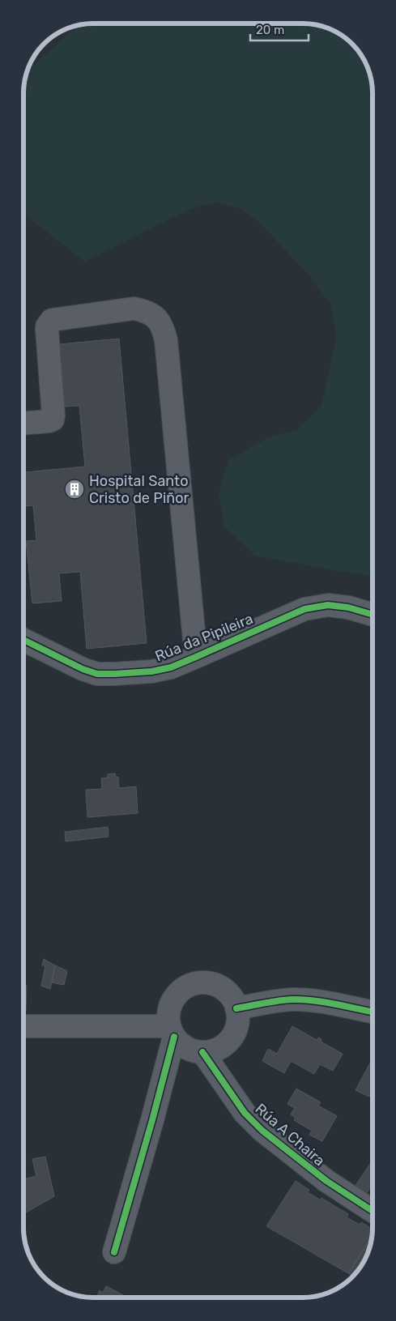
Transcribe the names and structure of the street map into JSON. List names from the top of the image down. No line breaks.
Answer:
{"streets":{"street":["Rúa da Pipileira","Rúa A Chaira"]},"places":{"building":["Hospital Santo Cristo de Piñor"]},"scale_bar":"20 m"}
